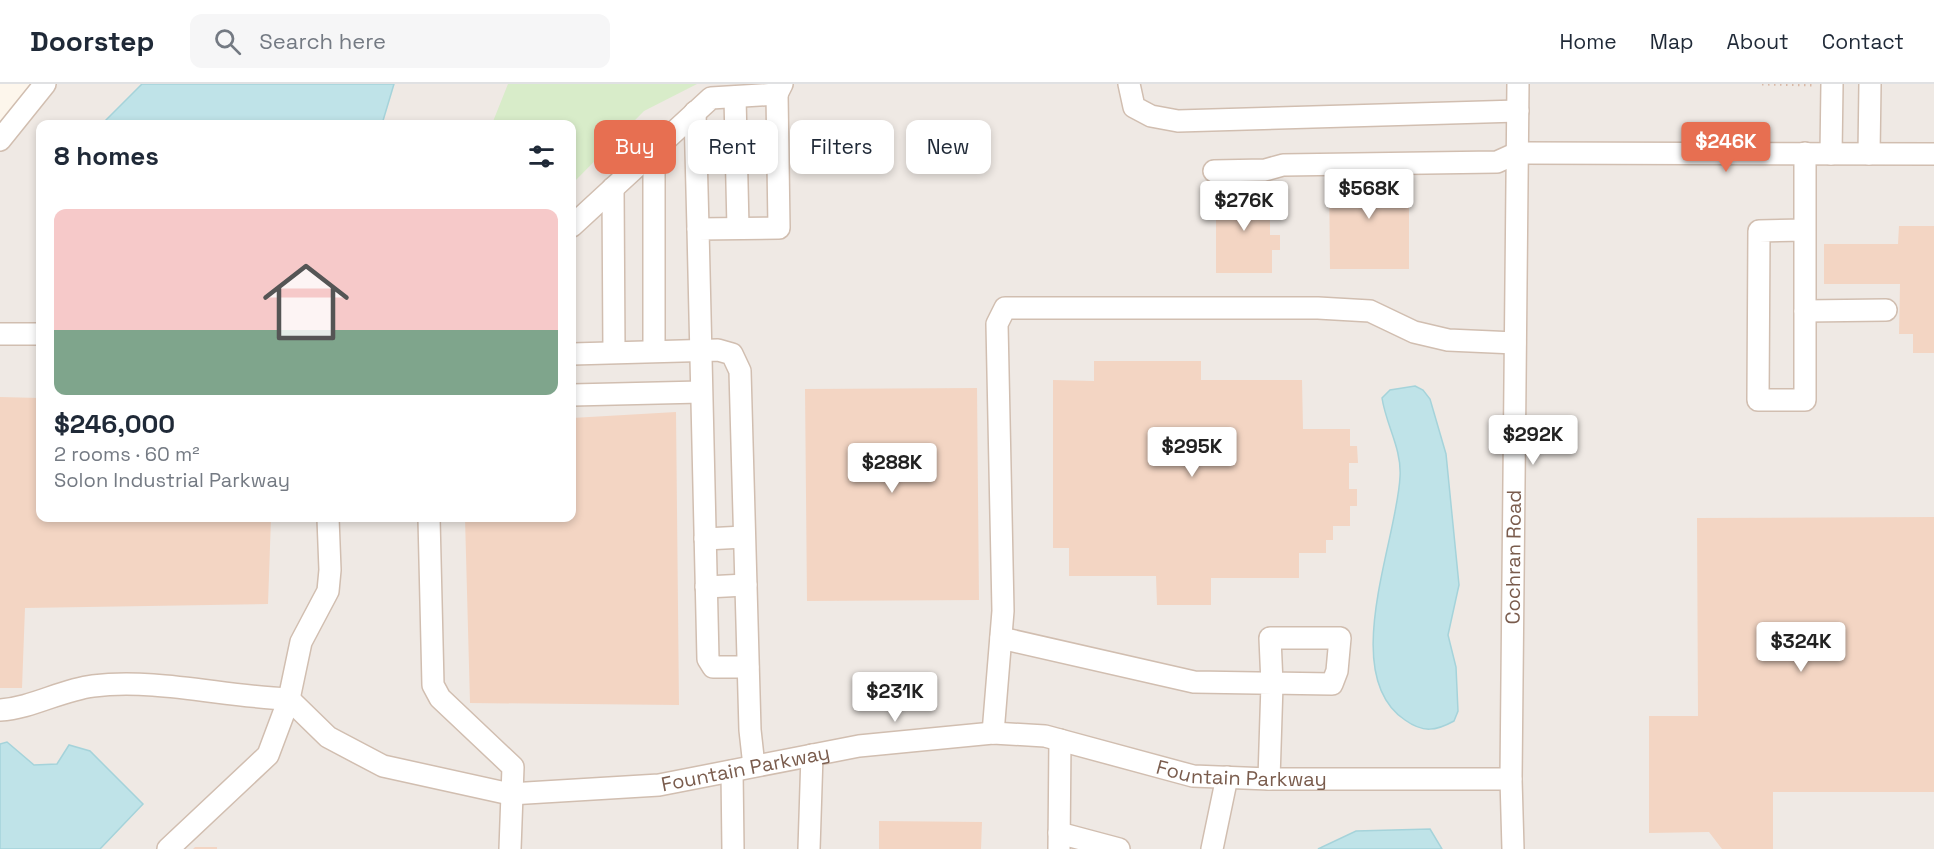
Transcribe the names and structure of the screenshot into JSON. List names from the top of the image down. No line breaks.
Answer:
{"streets":{"street":["Cochran Road","Fountain Parkway"]},"crossings":[["Cochran Road","Fountain Parkway"]],"page":{"header":"Doorstep","search":"Search here","nav":["Home","Map","About","Contact"],"chip":["Buy","Rent","Filters","New"],"heading":"8 homes","price":["$246K","$568K","$276K","$292K","$295K","$288K","$324K","$231K"],"list":[{"name":"$246,000","note":"2 rooms · 60 m² · Solon Industrial Parkway"}]}}
